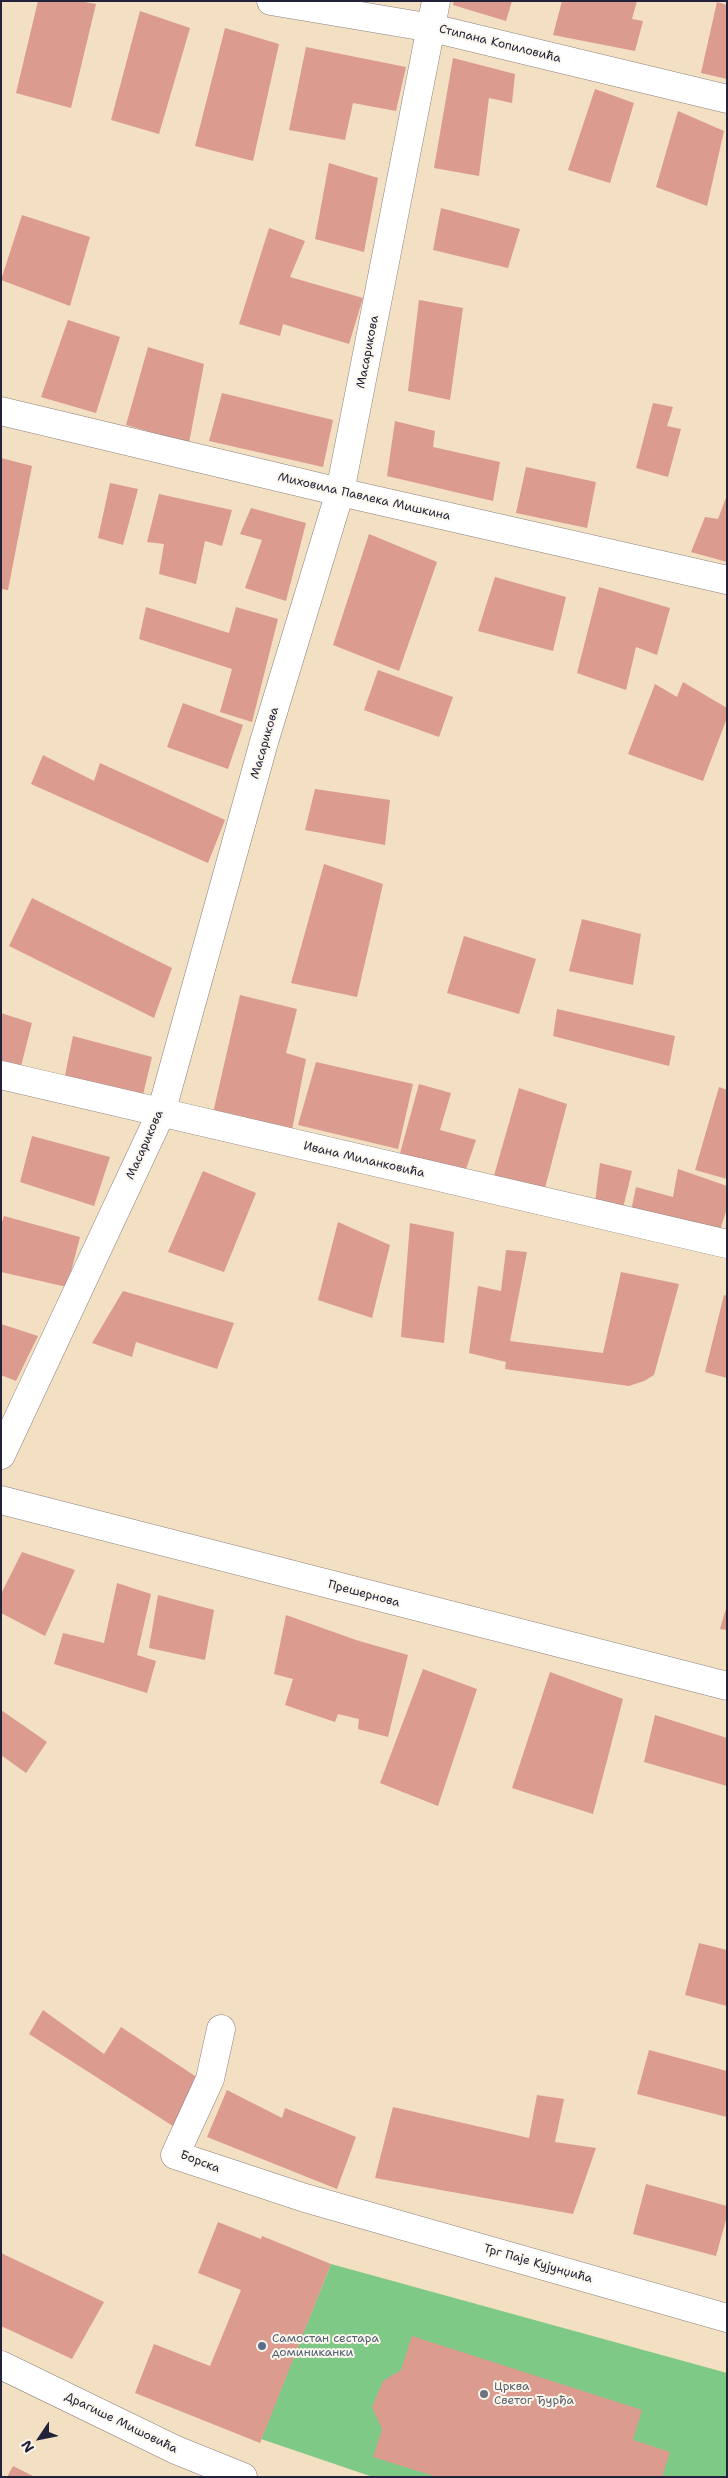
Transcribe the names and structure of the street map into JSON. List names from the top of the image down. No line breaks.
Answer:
{"streets":{"street":["Стипана Копиловића","Масарикова","Миховила Павлека Мишкина","Ивана Миланковића","Прешернова","Борска","Трг Паје Кујунџића","Драгише Мишовића"]},"crossings":[["Стипана Копиловића","Масарикова"],["Масарикова","Миховила Павлека Мишкина"],["Масарикова","Ивана Миланковића"],["Борска","Трг Паје Кујунџића"]],"places":["Самостан сестара доминиканки","Црква Светог Ђурђа"],"north":"bottom left"}
